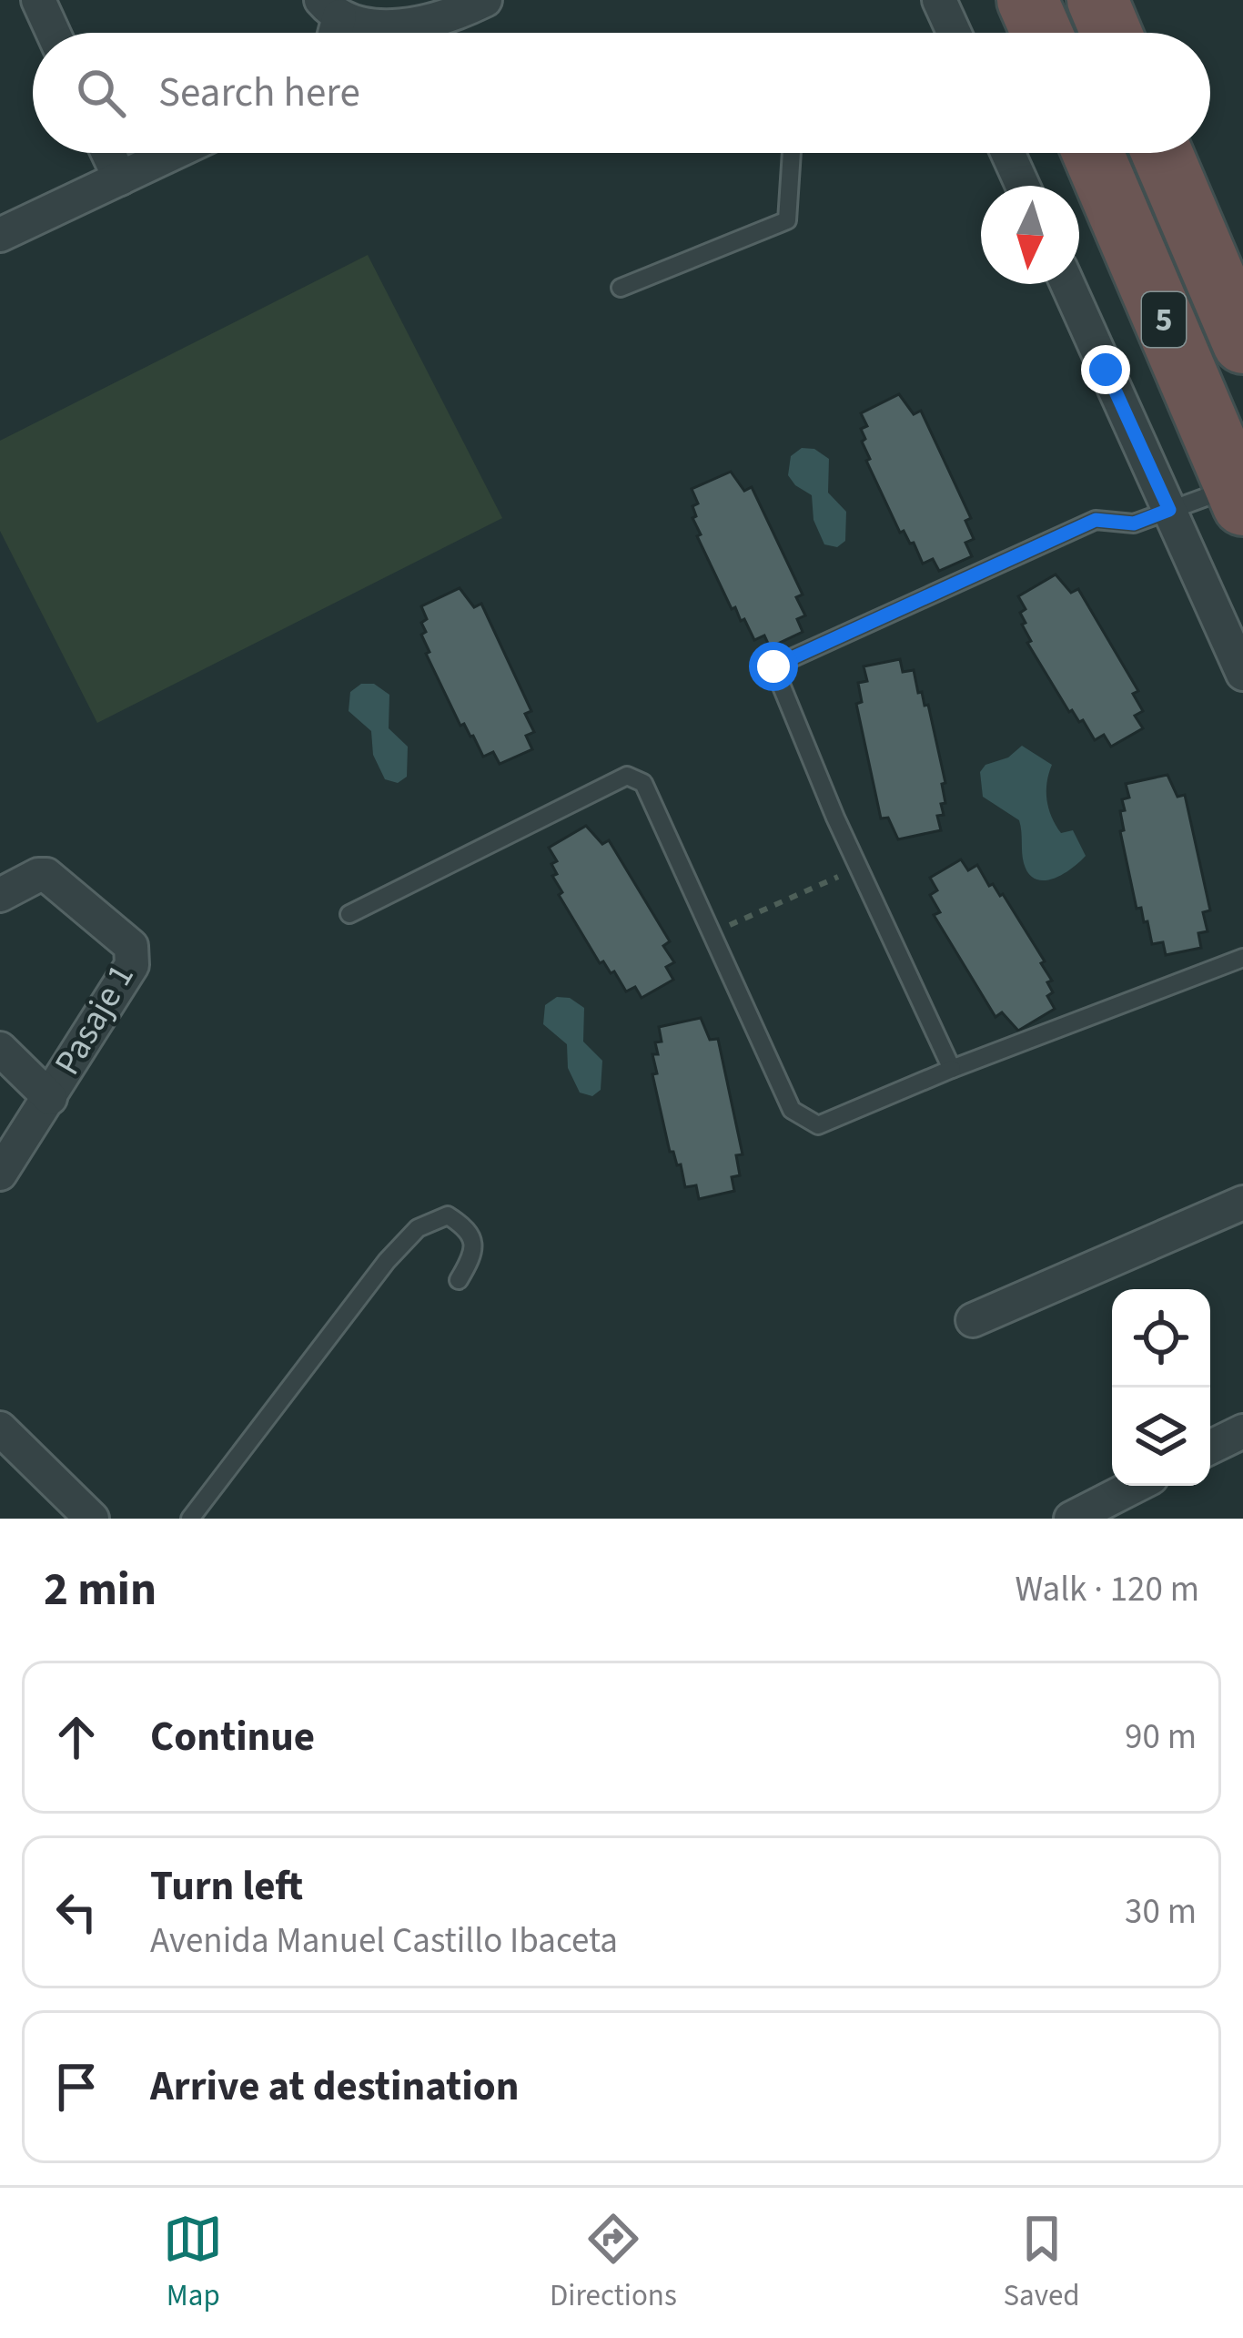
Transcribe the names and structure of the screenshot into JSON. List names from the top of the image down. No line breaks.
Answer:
{"streets":{"highway":["5"],"street":["Pasaje 1"]},"north":"bottom","page":{"search":"Search here","heading":["2 min","Walk · 120 m"],"list":[["Continue","90 m"],["Turn left","Avenida Manuel Castillo Ibaceta","30 m"],"Arrive at destination"],"nav":["Map","Directions","Saved"]}}
